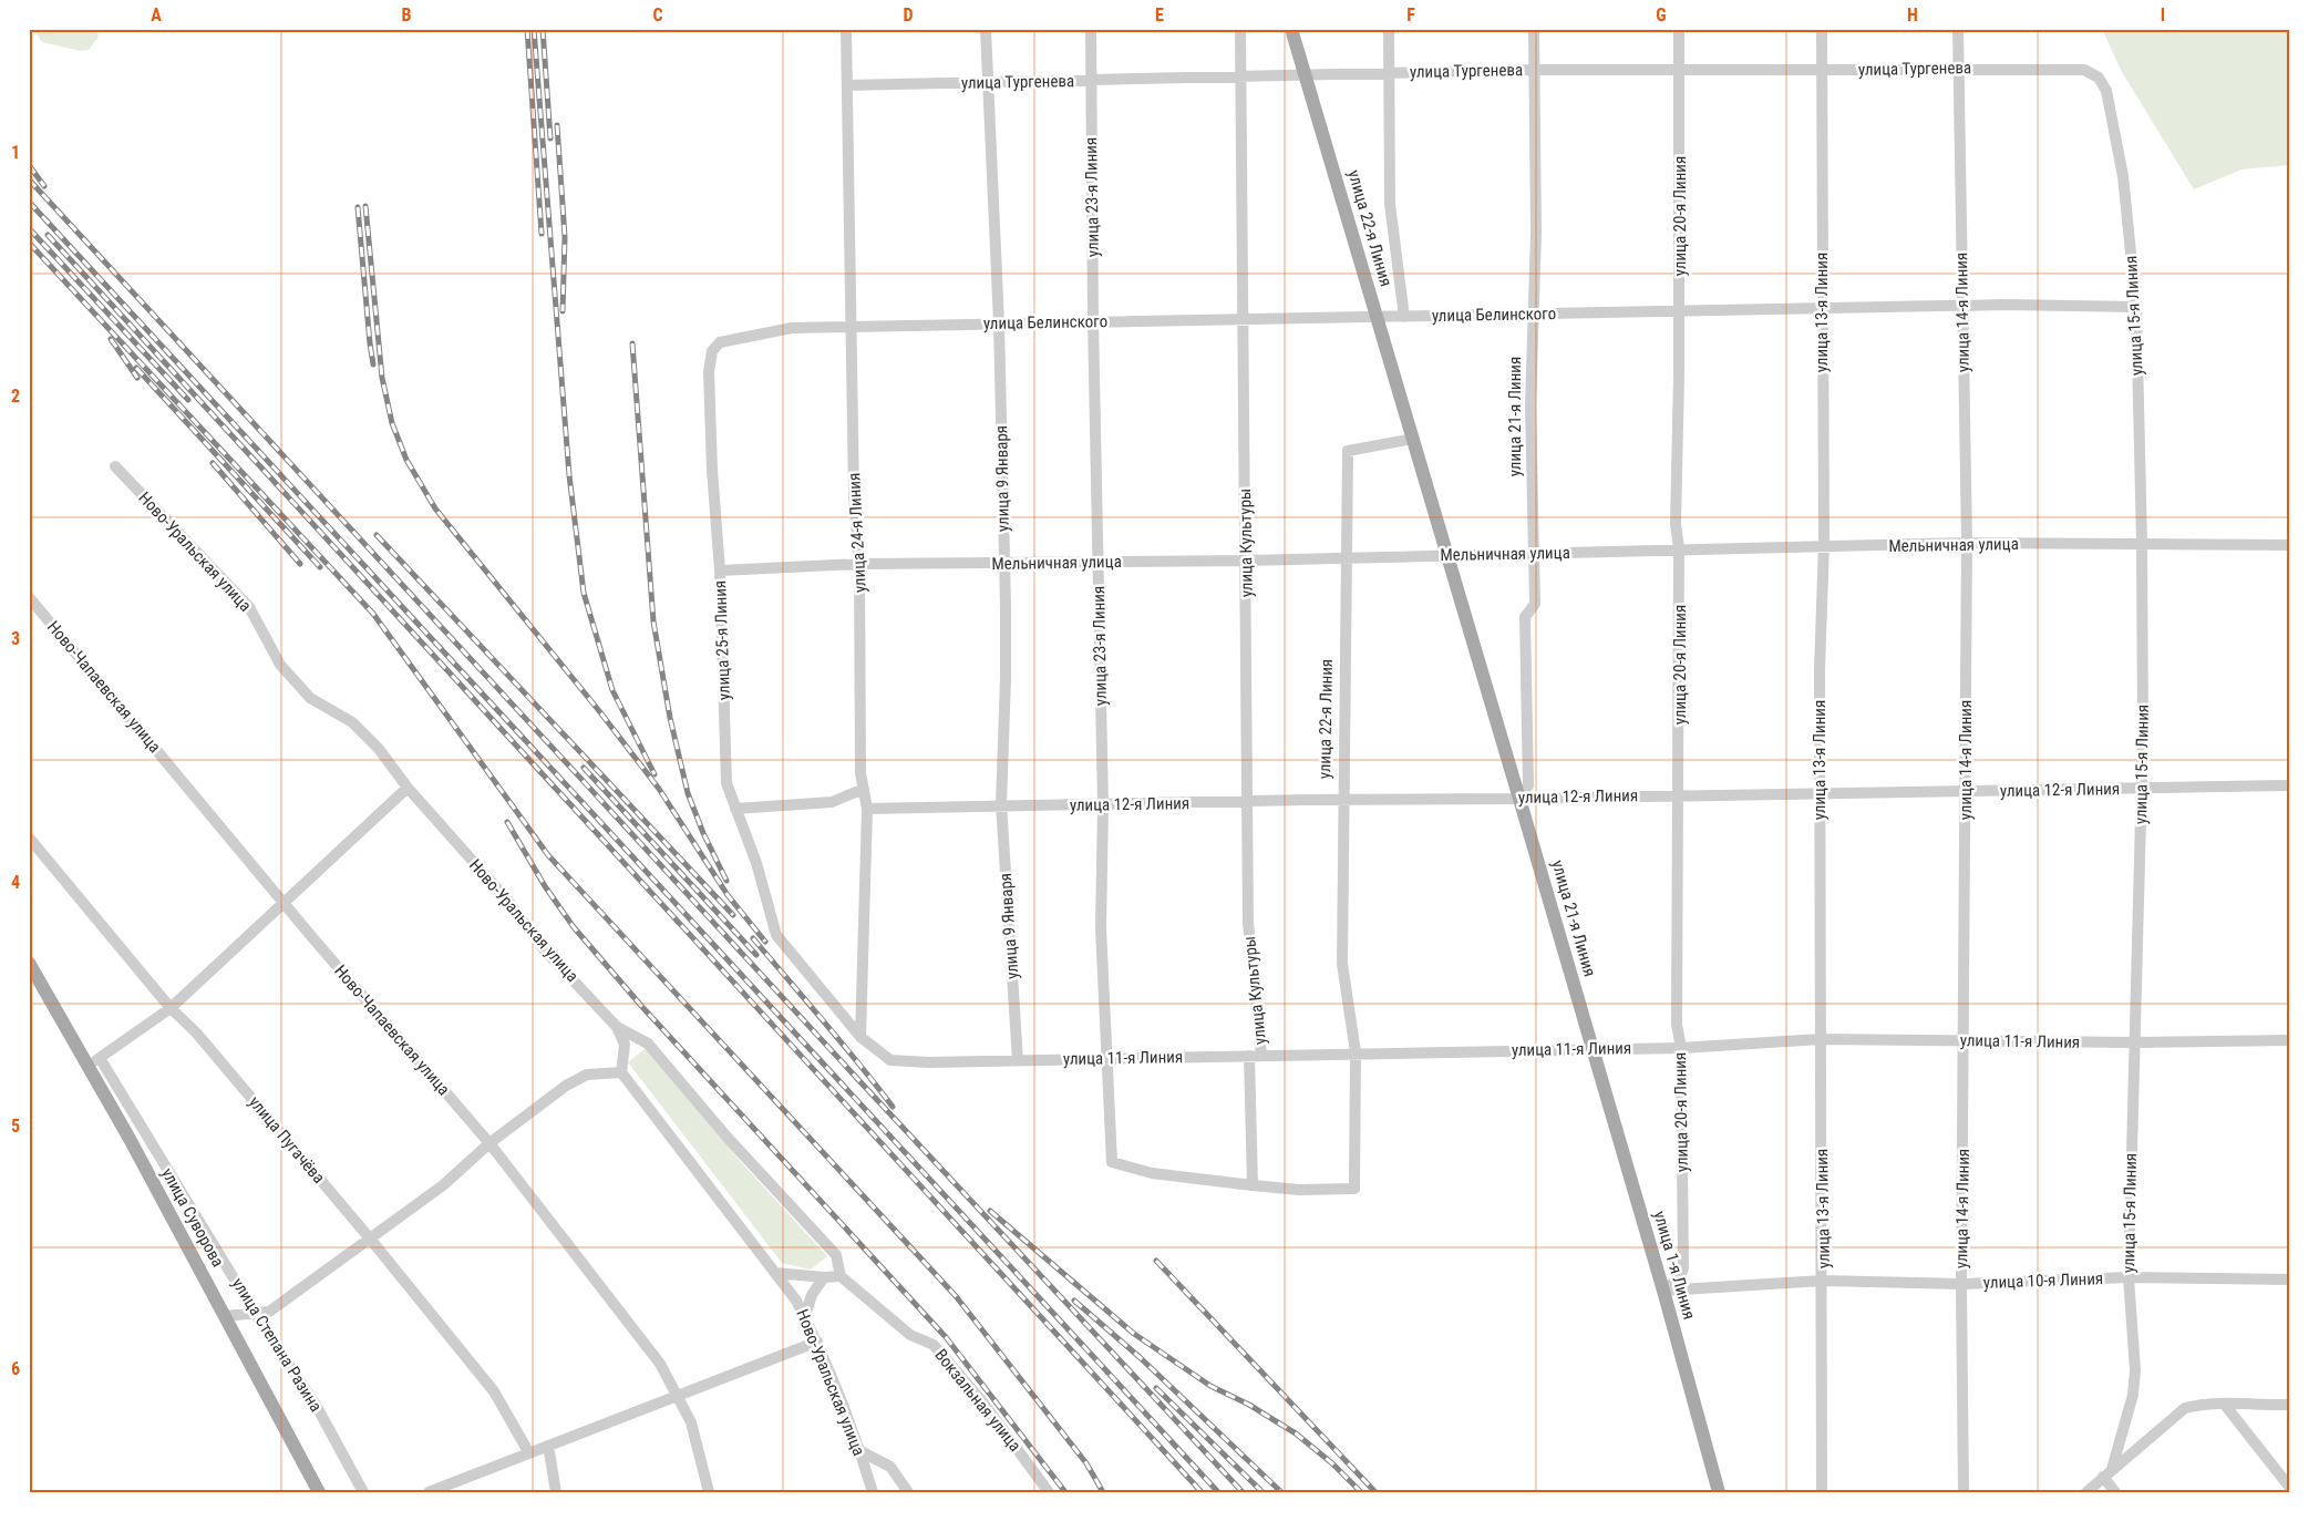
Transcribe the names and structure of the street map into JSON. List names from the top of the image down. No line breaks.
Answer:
{"streets":{"main road":["улица 22-я Линия","улица 21-я Линия","улица Суворова","улица 1-я Линия"],"street":["улица Тургенева","улица 23-я Линия","улица 20-я Линия","улица 13-я Линия","улица 14-я Линия","улица Белинского","улица 15-я Линия","улица 9 Января","улица 24-я Линия","улица Культуры","Мельничная улица","Ново-Уральская улица","улица 25-я Линия","Ново-Чапаевская улица","улица 12-я Линия","улица 11-я Линия","улица Пугачёва","улица 10-я Линия","улица Степана Разина","Вокзальная улица"]},"crossings":[["улица Тургенева","улица 23-я Линия"],["улица Тургенева","улица 20-я Линия"],["улица Тургенева","улица 22-я Линия"],["улица Тургенева","улица 13-я Линия"],["улица Тургенева","улица 14-я Линия"],["улица Тургенева","улица 15-я Линия"],["улица Тургенева","улица 21-я Линия"],["улица Тургенева","улица 9 Января"],["улица Тургенева","улица 24-я Линия"],["улица Тургенева","улица Культуры"],["улица 23-я Линия","улица 22-я Линия"],["улица 23-я Линия","улица Белинского"],["улица 23-я Линия","Мельничная улица"],["улица 23-я Линия","улица 12-я Линия"],["улица 23-я Линия","улица 11-я Линия"],["улица 20-я Линия","улица Белинского"],["улица 20-я Линия","Мельничная улица"],["улица 20-я Линия","улица 12-я Линия"],["улица 20-я Линия","улица 11-я Линия"],["улица 20-я Линия","улица 1-я Линия"],["улица 20-я Линия","улица 10-я Линия"],["улица 22-я Линия","улица Белинского"],["улица 22-я Линия","улица 21-я Линия"],["улица 22-я Линия","Мельничная улица"],["улица 22-я Линия","улица 12-я Линия"],["улица 22-я Линия","улица 11-я Линия"],["улица 13-я Линия","улица Белинского"],["улица 13-я Линия","Мельничная улица"],["улица 13-я Линия","улица 12-я Линия"],["улица 13-я Линия","улица 11-я Линия"],["улица 13-я Линия","улица 10-я Линия"],["улица 14-я Линия","улица Белинского"],["улица 14-я Линия","Мельничная улица"],["улица 14-я Линия","улица 12-я Линия"],["улица 14-я Линия","улица 11-я Линия"],["улица 14-я Линия","улица 10-я Линия"],["улица Белинского","улица 15-я Линия"],["улица Белинского","улица 21-я Линия"],["улица Белинского","улица 9 Января"],["улица Белинского","улица 24-я Линия"],["улица Белинского","улица Культуры"],["улица Белинского","улица 25-я Линия"],["улица 15-я Линия","Мельничная улица"],["улица 15-я Линия","улица 12-я Линия"],["улица 15-я Линия","улица 11-я Линия"],["улица 15-я Линия","улица 10-я Линия"],["улица 21-я Линия","Мельничная улица"],["улица 21-я Линия","улица 12-я Линия"],["улица 21-я Линия","улица 11-я Линия"],["улица 21-я Линия","улица 1-я Линия"],["улица 9 Января","Мельничная улица"],["улица 9 Января","улица 12-я Линия"],["улица 9 Января","улица 11-я Линия"],["улица 24-я Линия","Мельничная улица"],["улица 24-я Линия","улица 25-я Линия"],["улица 24-я Линия","улица 12-я Линия"],["улица 24-я Линия","улица 11-я Линия"],["улица Культуры","Мельничная улица"],["улица Культуры","улица 12-я Линия"],["улица Культуры","улица 11-я Линия"],["Мельничная улица","улица 25-я Линия"],["улица 25-я Линия","улица 11-я Линия"],["улица 11-я Линия","улица 1-я Линия"],["улица Суворова","улица Степана Разина"],["улица 1-я Линия","улица 10-я Линия"]],"grid":{"columns":["A","B","C","D","E","F","G","H","I"],"rows":["1","2","3","4","5","6"]}}
